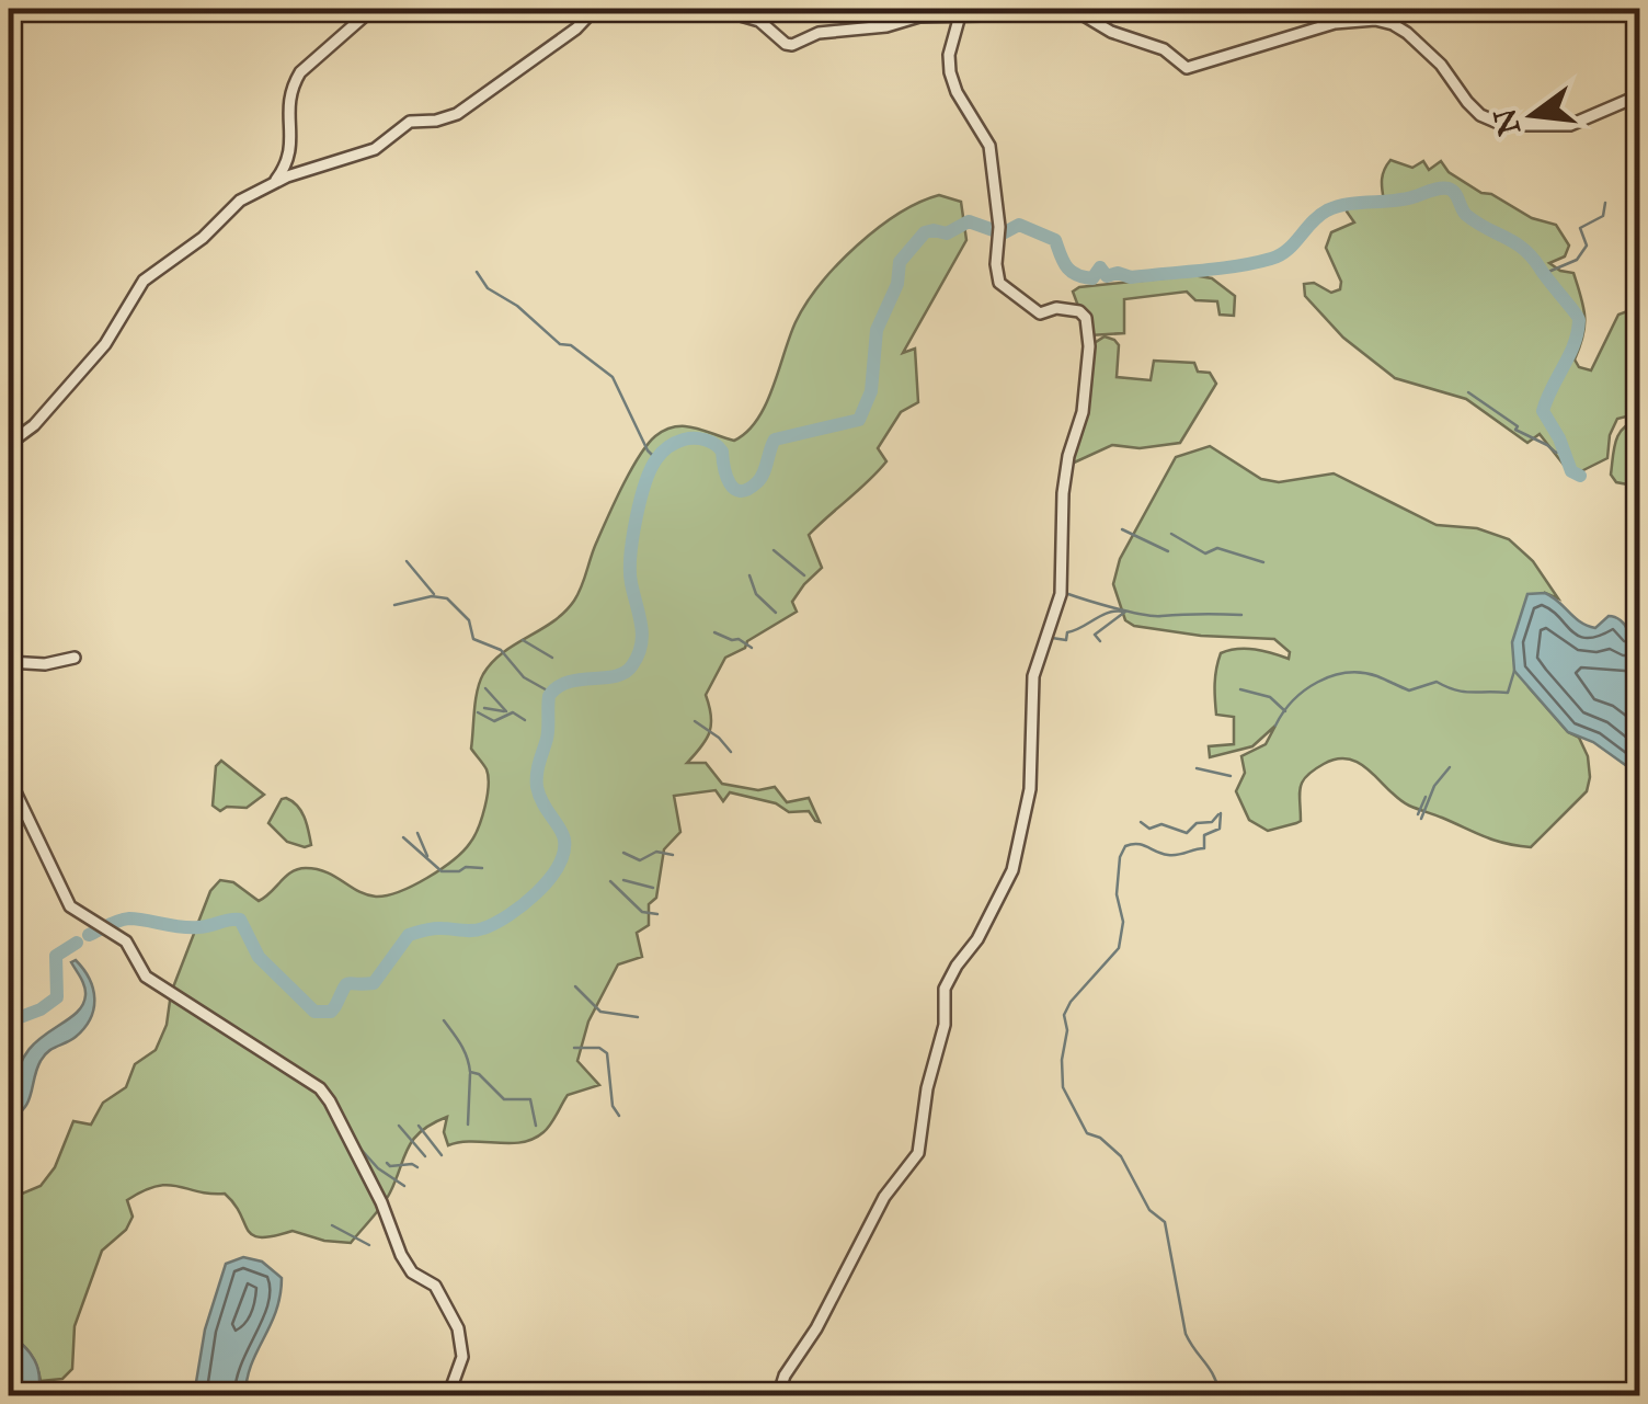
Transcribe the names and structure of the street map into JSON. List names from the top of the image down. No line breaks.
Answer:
{"north":"left"}
